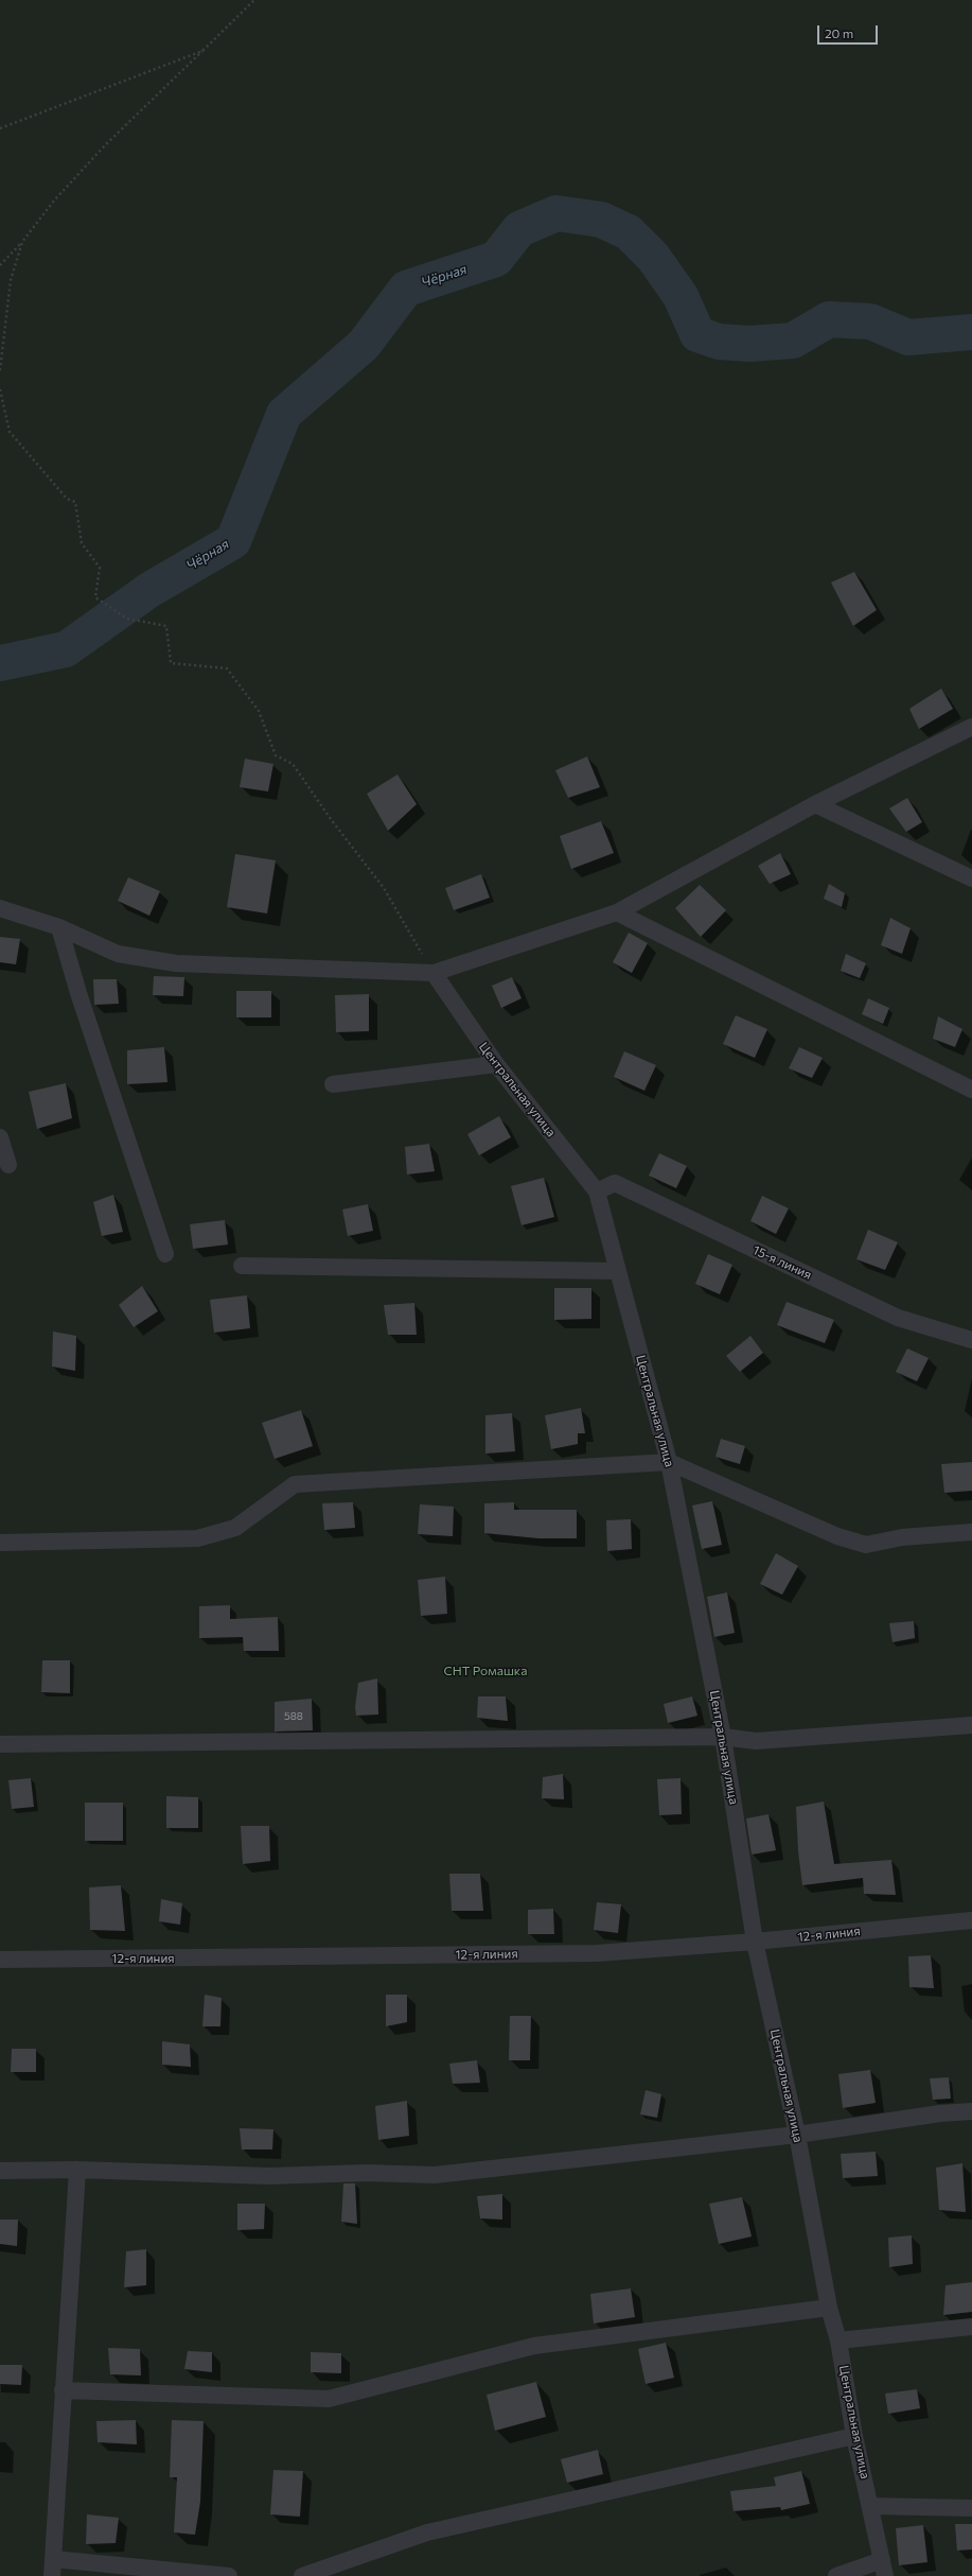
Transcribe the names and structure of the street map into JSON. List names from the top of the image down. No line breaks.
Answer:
{"streets":{"street":["Центральная улица","15-я линия","12-я линия"]},"crossings":[["Центральная улица","15-я линия"],["Центральная улица","12-я линия"]],"water":["Чёрная"],"parks":["СНТ Ромашка"],"house_numbers":["588"],"scale_bar":"20 m"}
